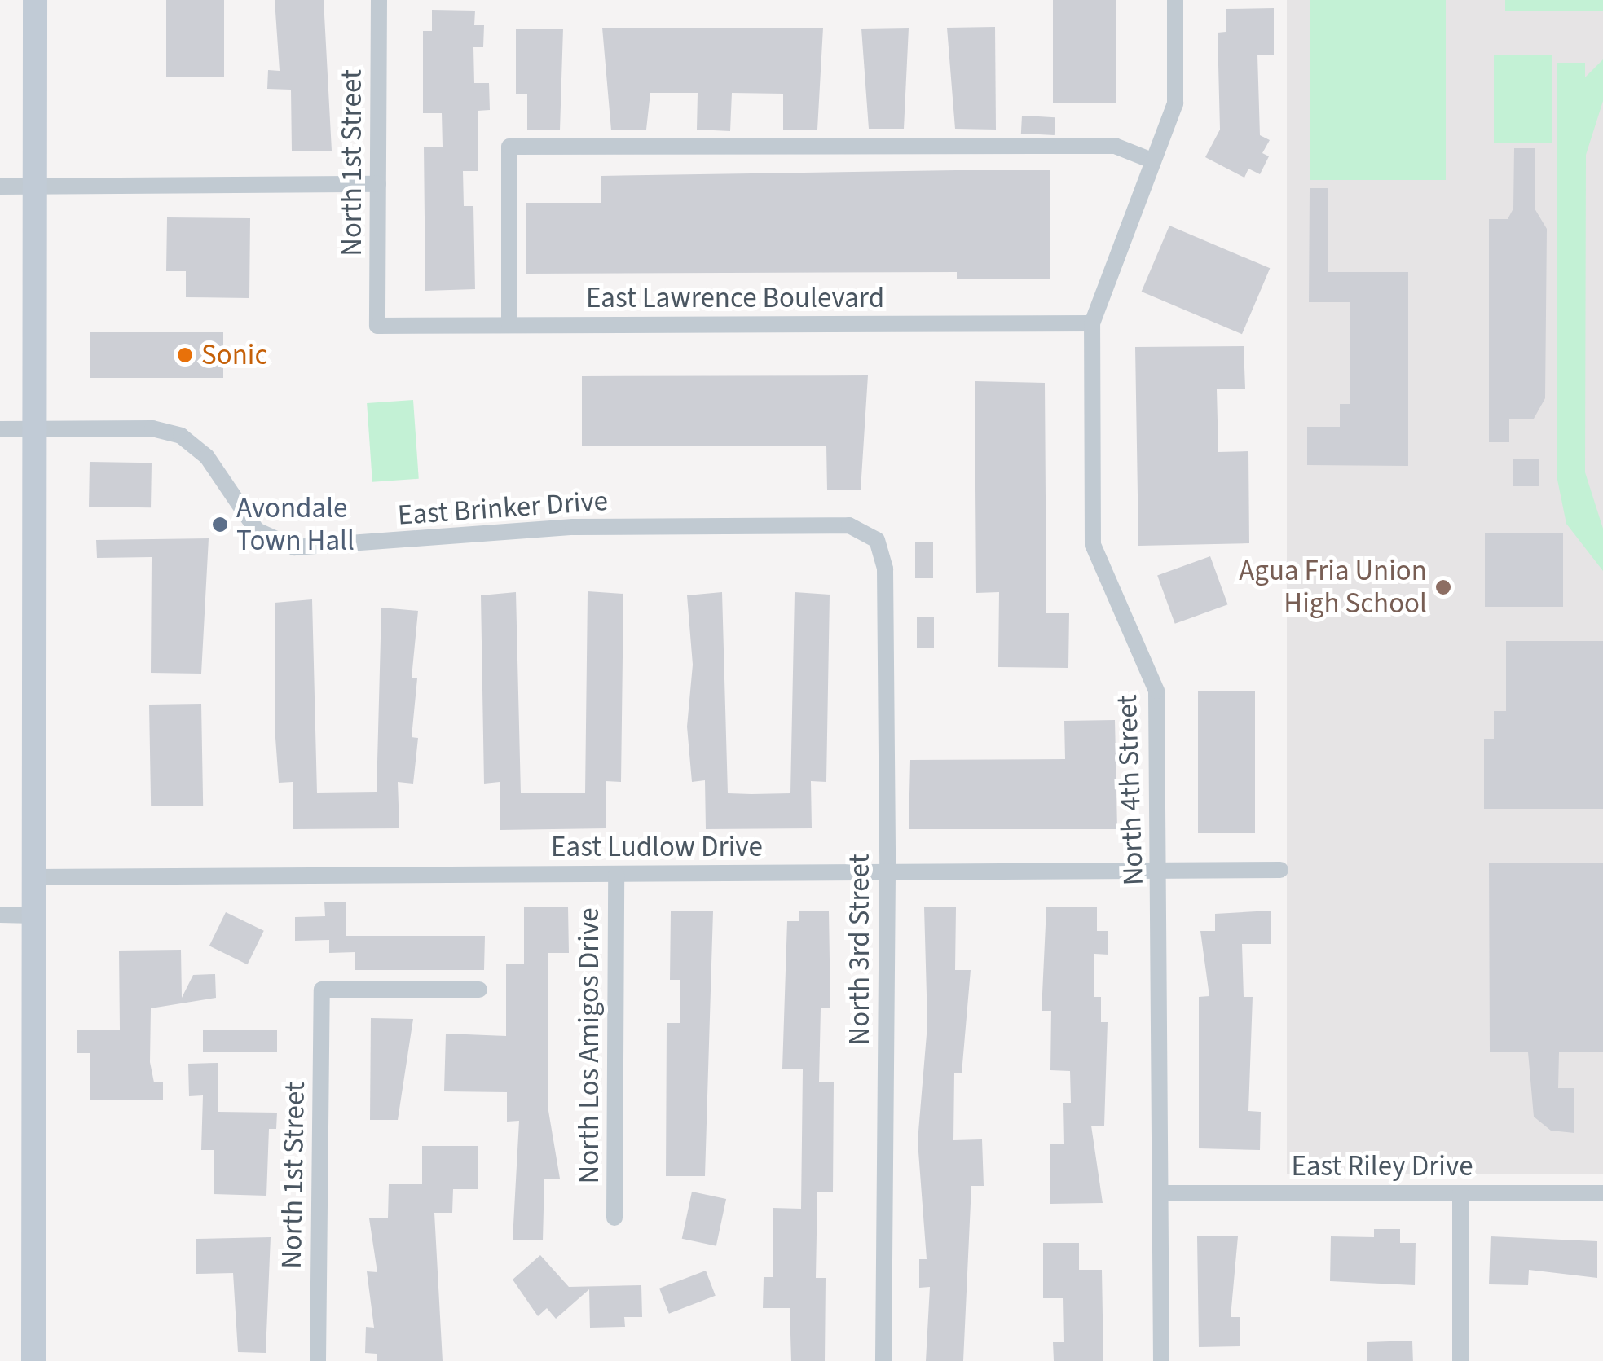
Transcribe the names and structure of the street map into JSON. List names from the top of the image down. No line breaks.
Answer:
{"streets":{"street":["North 1st Street","East Lawrence Boulevard","East Brinker Drive","North 4th Street","East Ludlow Drive","North 3rd Street","North Los Amigos Drive","East Riley Drive"]},"crossings":[["North 1st Street","East Lawrence Boulevard"],["East Lawrence Boulevard","North 4th Street"],["East Brinker Drive","North 3rd Street"],["North 4th Street","East Ludlow Drive"],["North 4th Street","East Riley Drive"],["East Ludlow Drive","North 3rd Street"],["East Ludlow Drive","North Los Amigos Drive"]],"places":["Sonic","Avondale Town Hall","Agua Fria Union High School"]}
